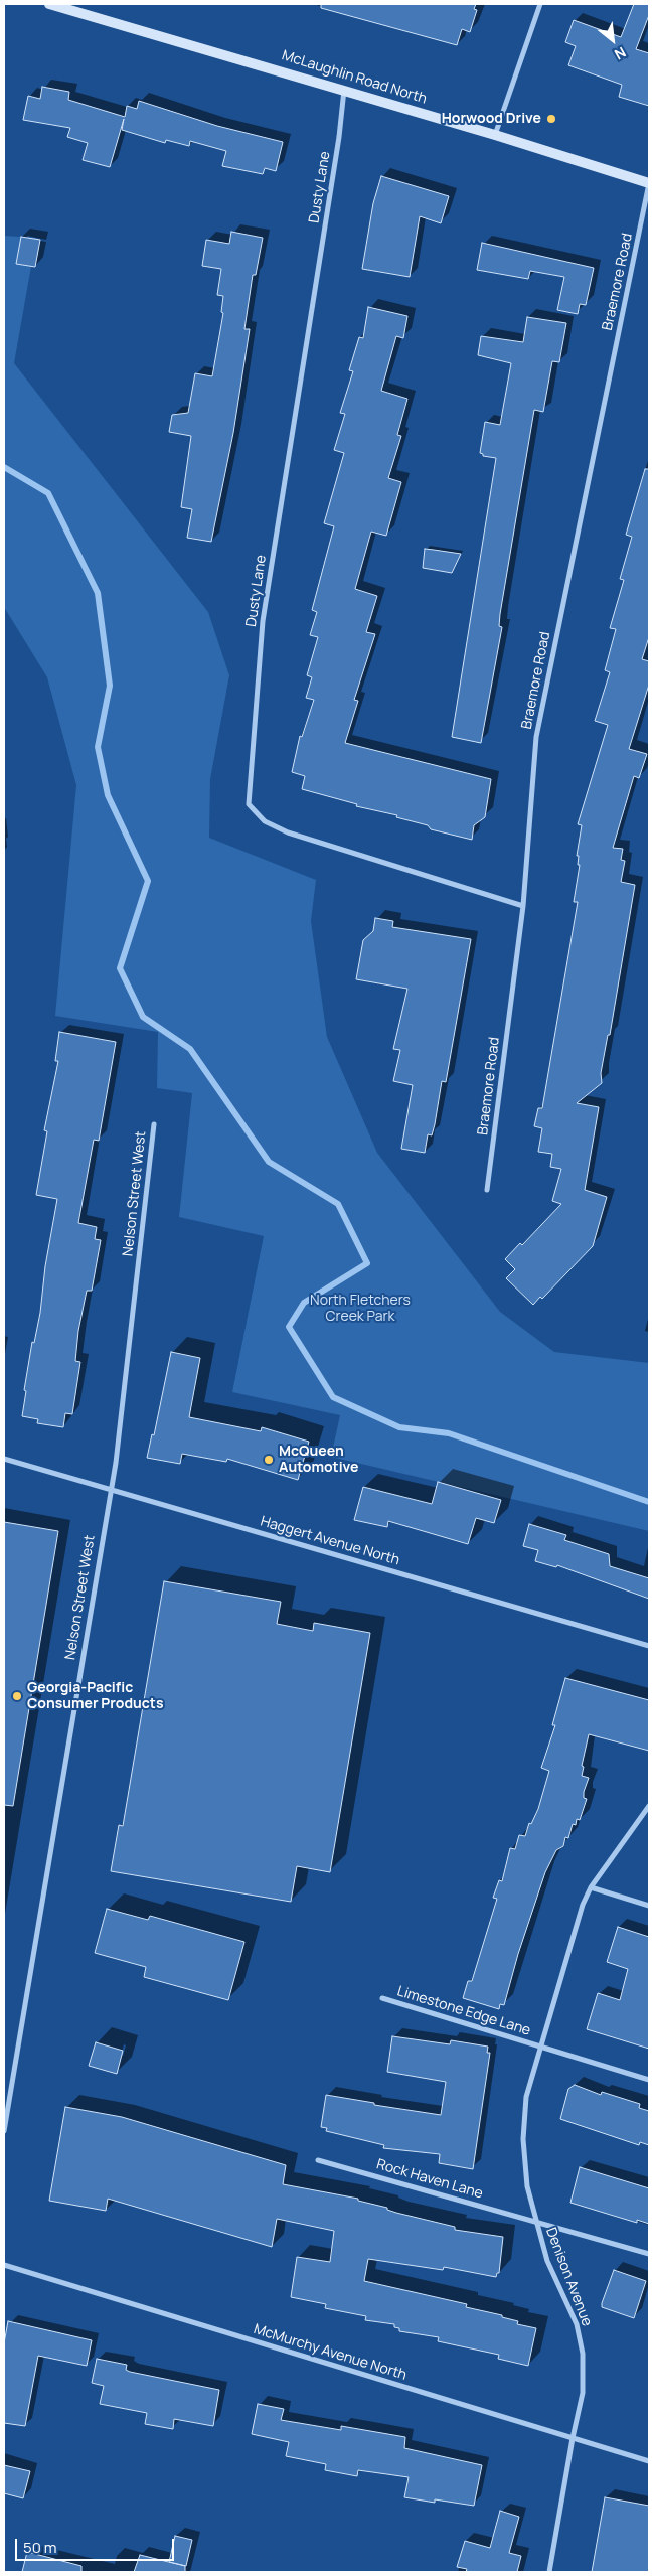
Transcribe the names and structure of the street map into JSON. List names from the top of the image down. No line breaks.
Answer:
{"streets":{"main road":["McLaughlin Road North"],"street":["Dusty Lane","Braemore Road","Nelson Street West","Haggert Avenue North","Limestone Edge Lane","Rock Haven Lane","Denison Avenue","McMurchy Avenue North"]},"crossings":[["McLaughlin Road North","Dusty Lane"],["McLaughlin Road North","Braemore Road"],["Dusty Lane","Braemore Road"],["Nelson Street West","Haggert Avenue North"],["Limestone Edge Lane","Denison Avenue"],["Rock Haven Lane","Denison Avenue"],["Denison Avenue","McMurchy Avenue North"]],"parks":["North Fletchers Creek Park"],"places":["Horwood Drive","McQueen Automotive","Georgia-Pacific Consumer Products"],"scale_bar":"50 m","north":"bottom right"}
